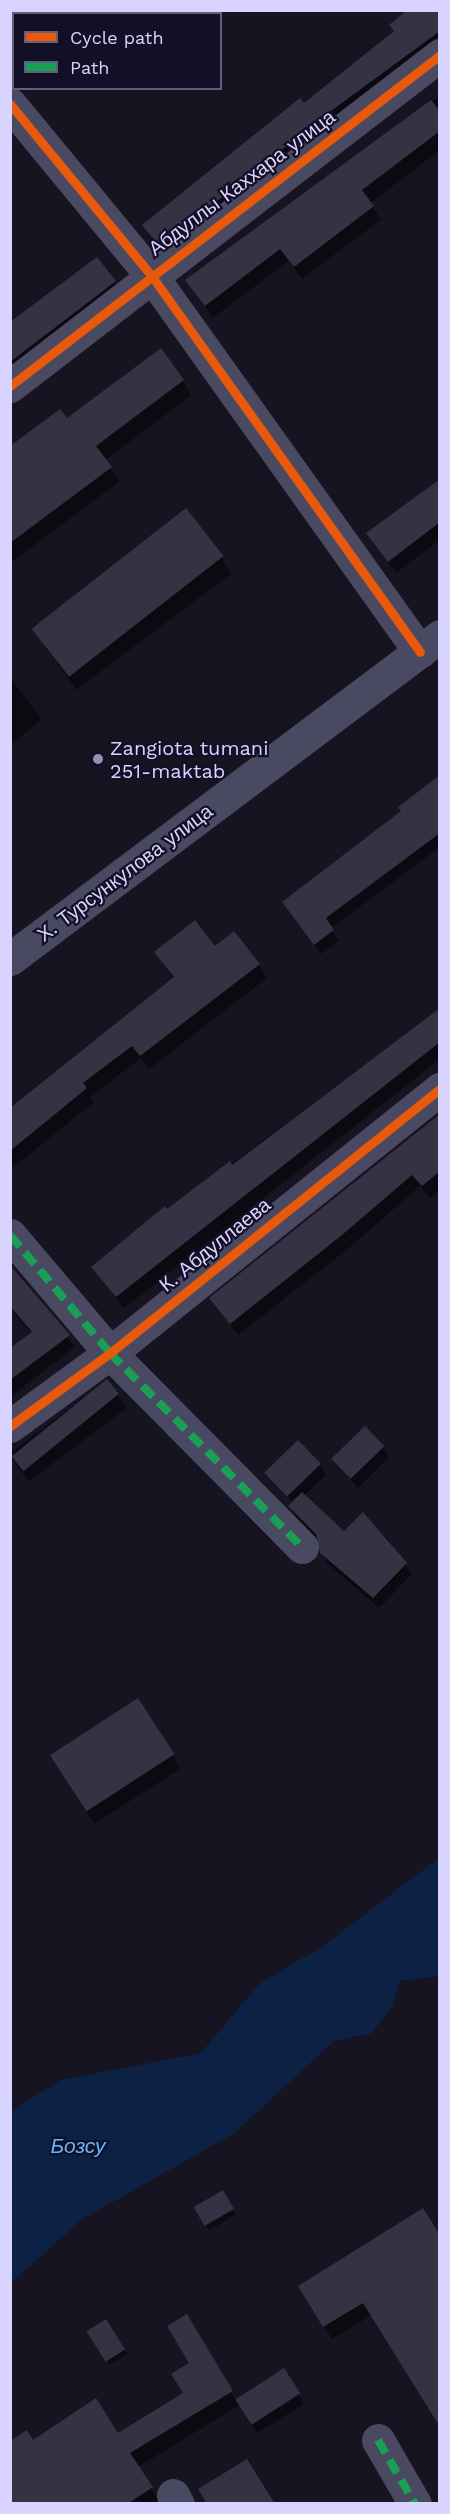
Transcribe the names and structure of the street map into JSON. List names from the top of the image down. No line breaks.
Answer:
{"streets":{"street":["Абдуллы Каххара улица","Х. Турсункулова улица","К. Абдуллаева"]},"water":["Бозсу"],"places":["Zangiota tumani 251-maktab"],"legend":["Cycle path","Path"]}
